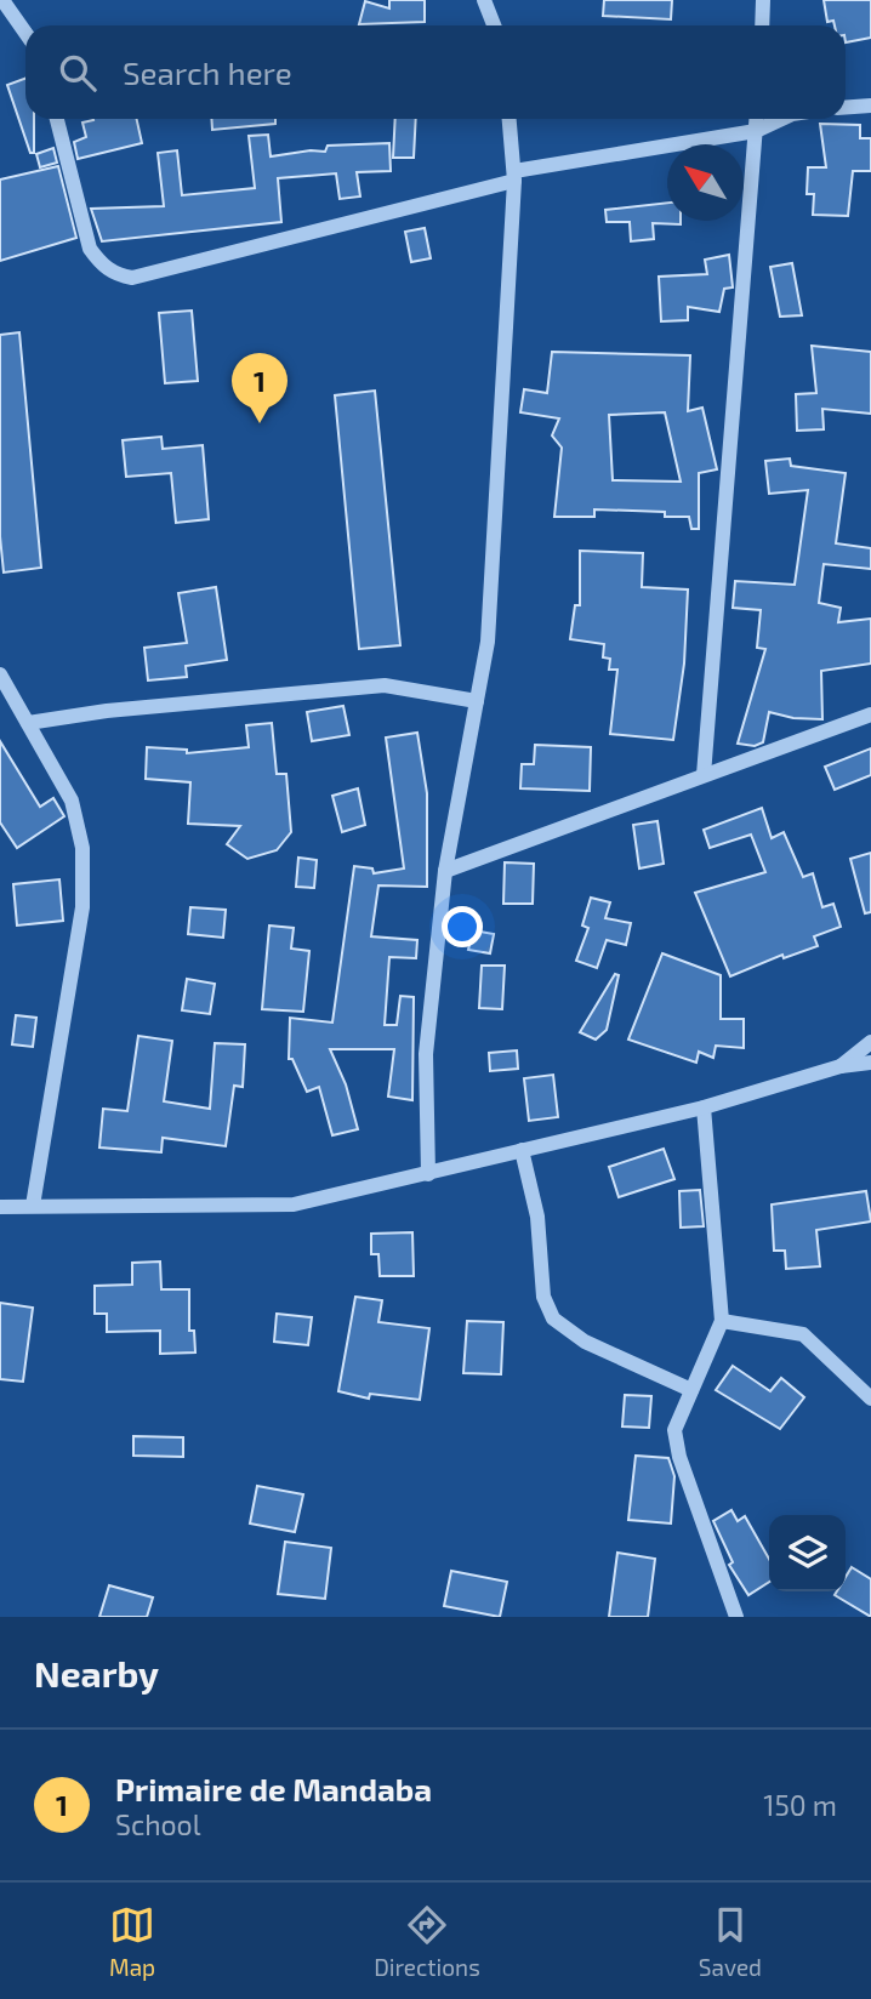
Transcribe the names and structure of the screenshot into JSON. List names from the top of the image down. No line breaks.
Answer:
{"north":"top left","page":{"search":"Search here","pins":"1","heading":"Nearby","list":[{"mark":"1","name":"Primaire de Mandaba","note":"School","value":"150 m"}],"nav":["Map","Directions","Saved"]}}
